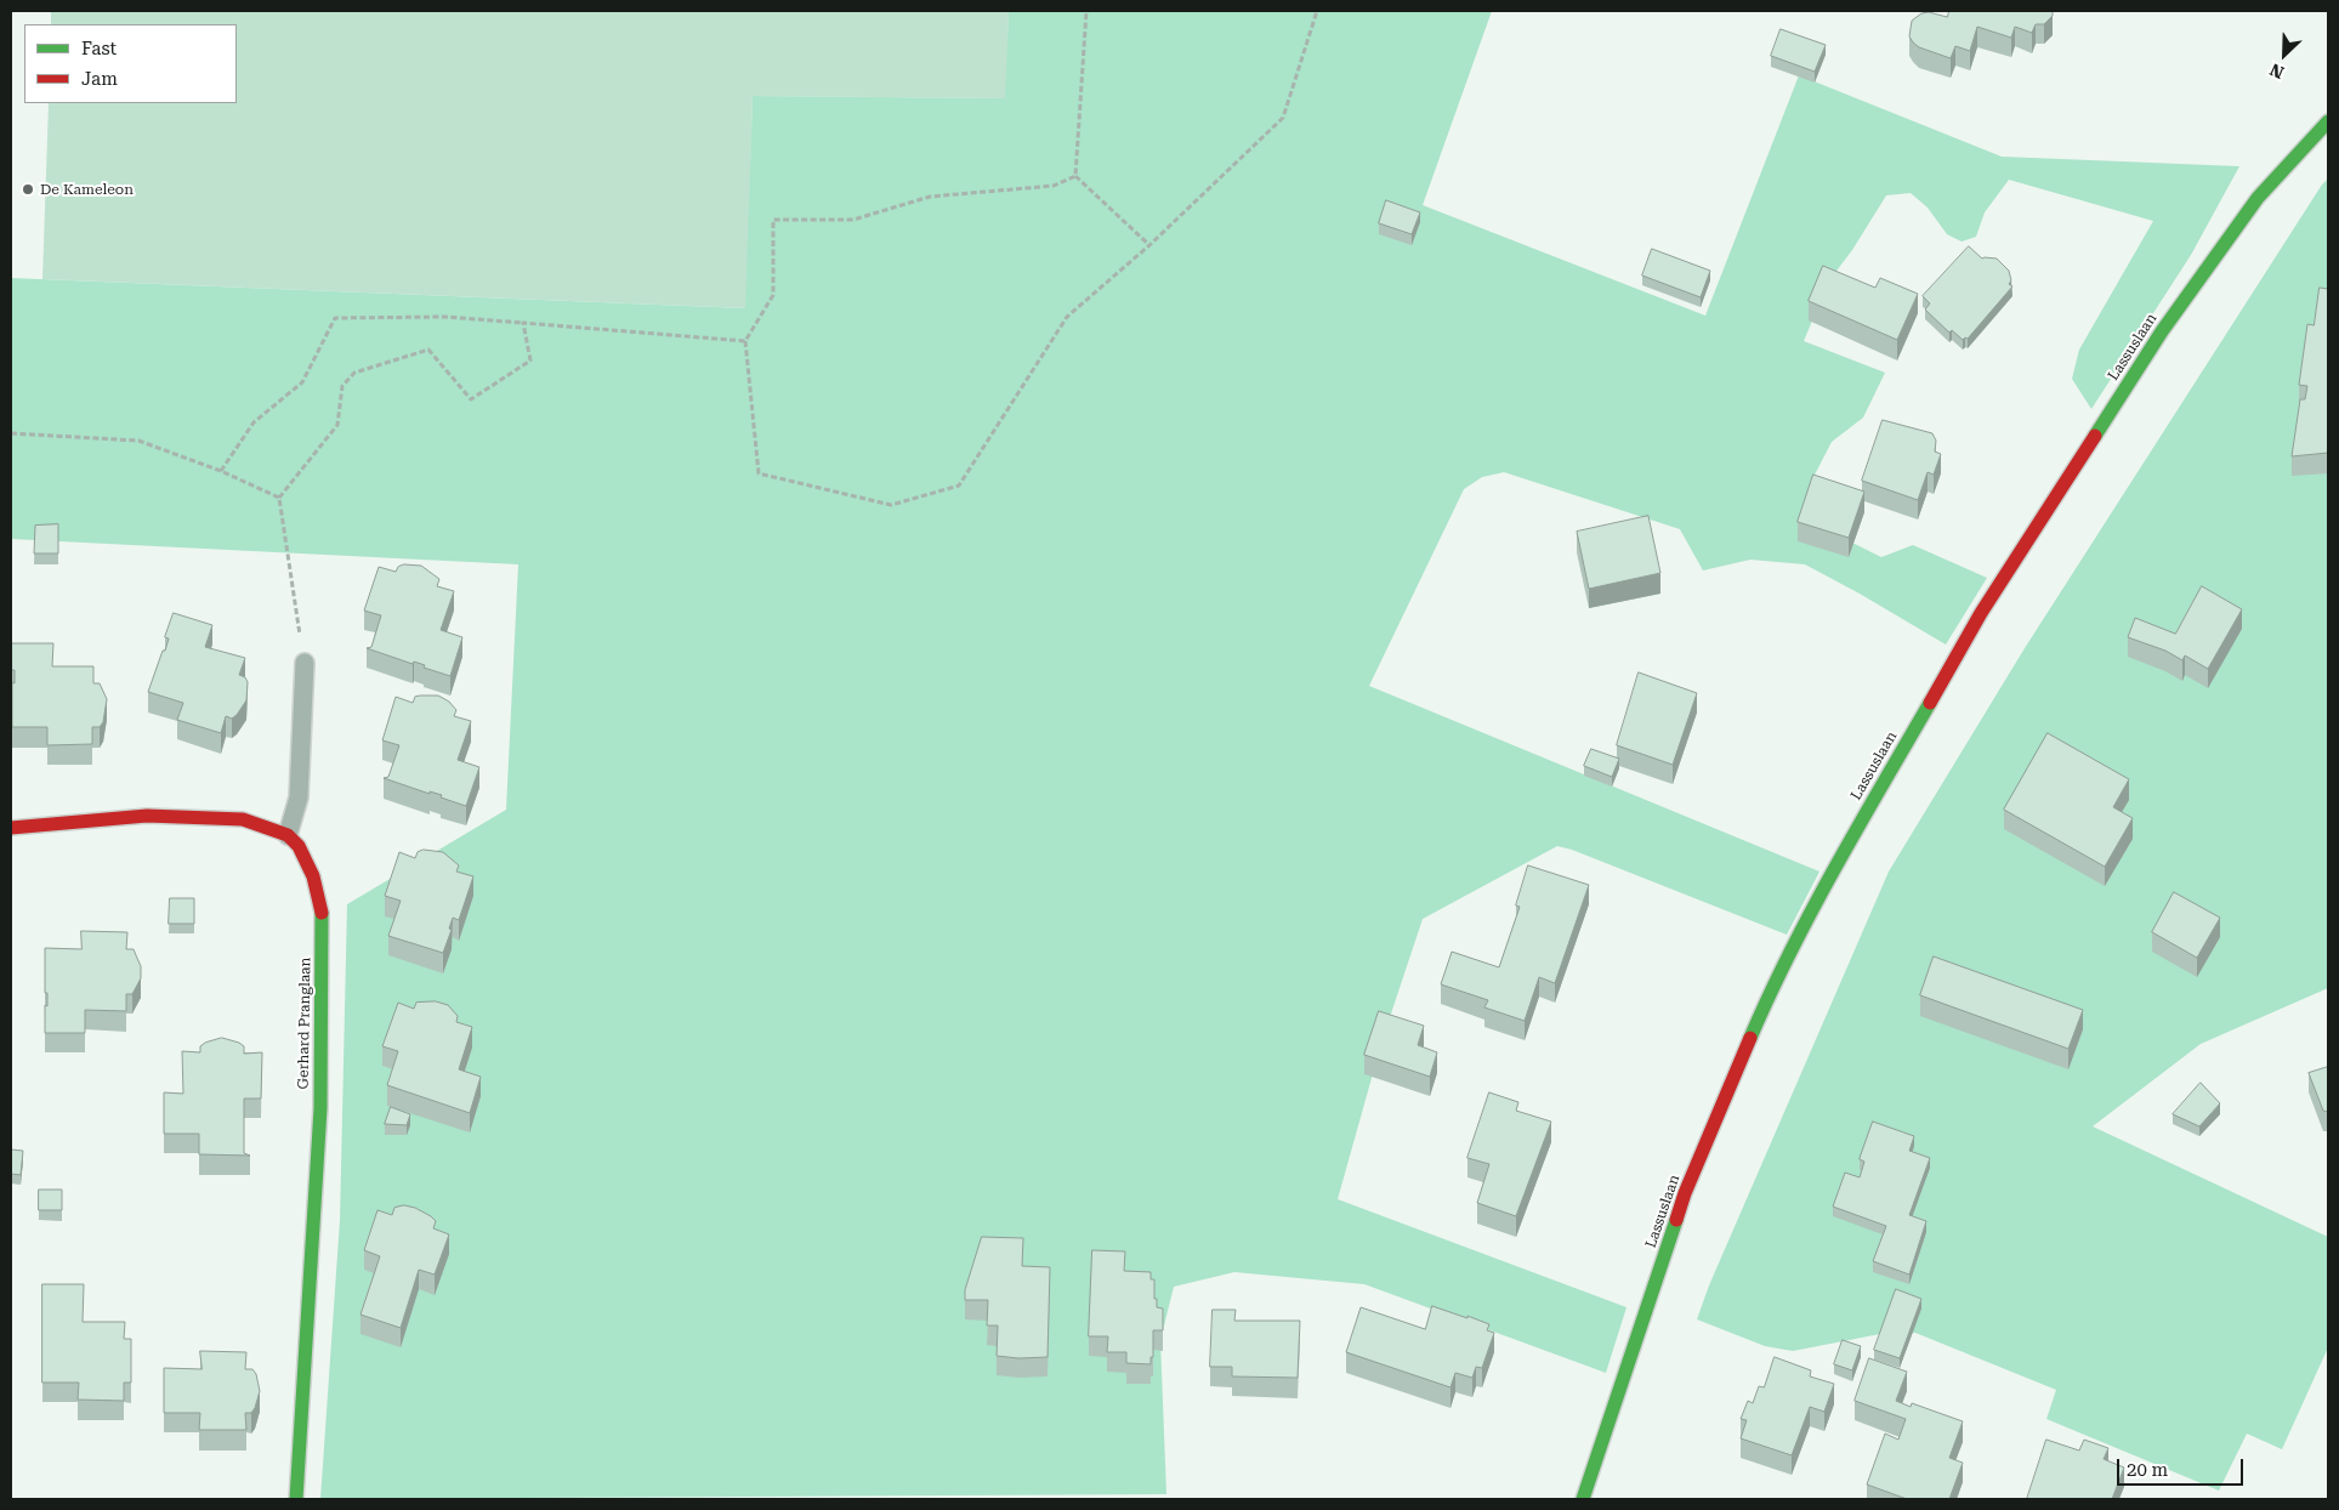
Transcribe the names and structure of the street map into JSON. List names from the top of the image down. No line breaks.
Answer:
{"streets":{"street":["Lassuslaan","Gerhard Pranglaan"]},"places":["De Kameleon"],"legend":["Fast","Jam"],"scale_bar":"20 m","north":"bottom left"}
